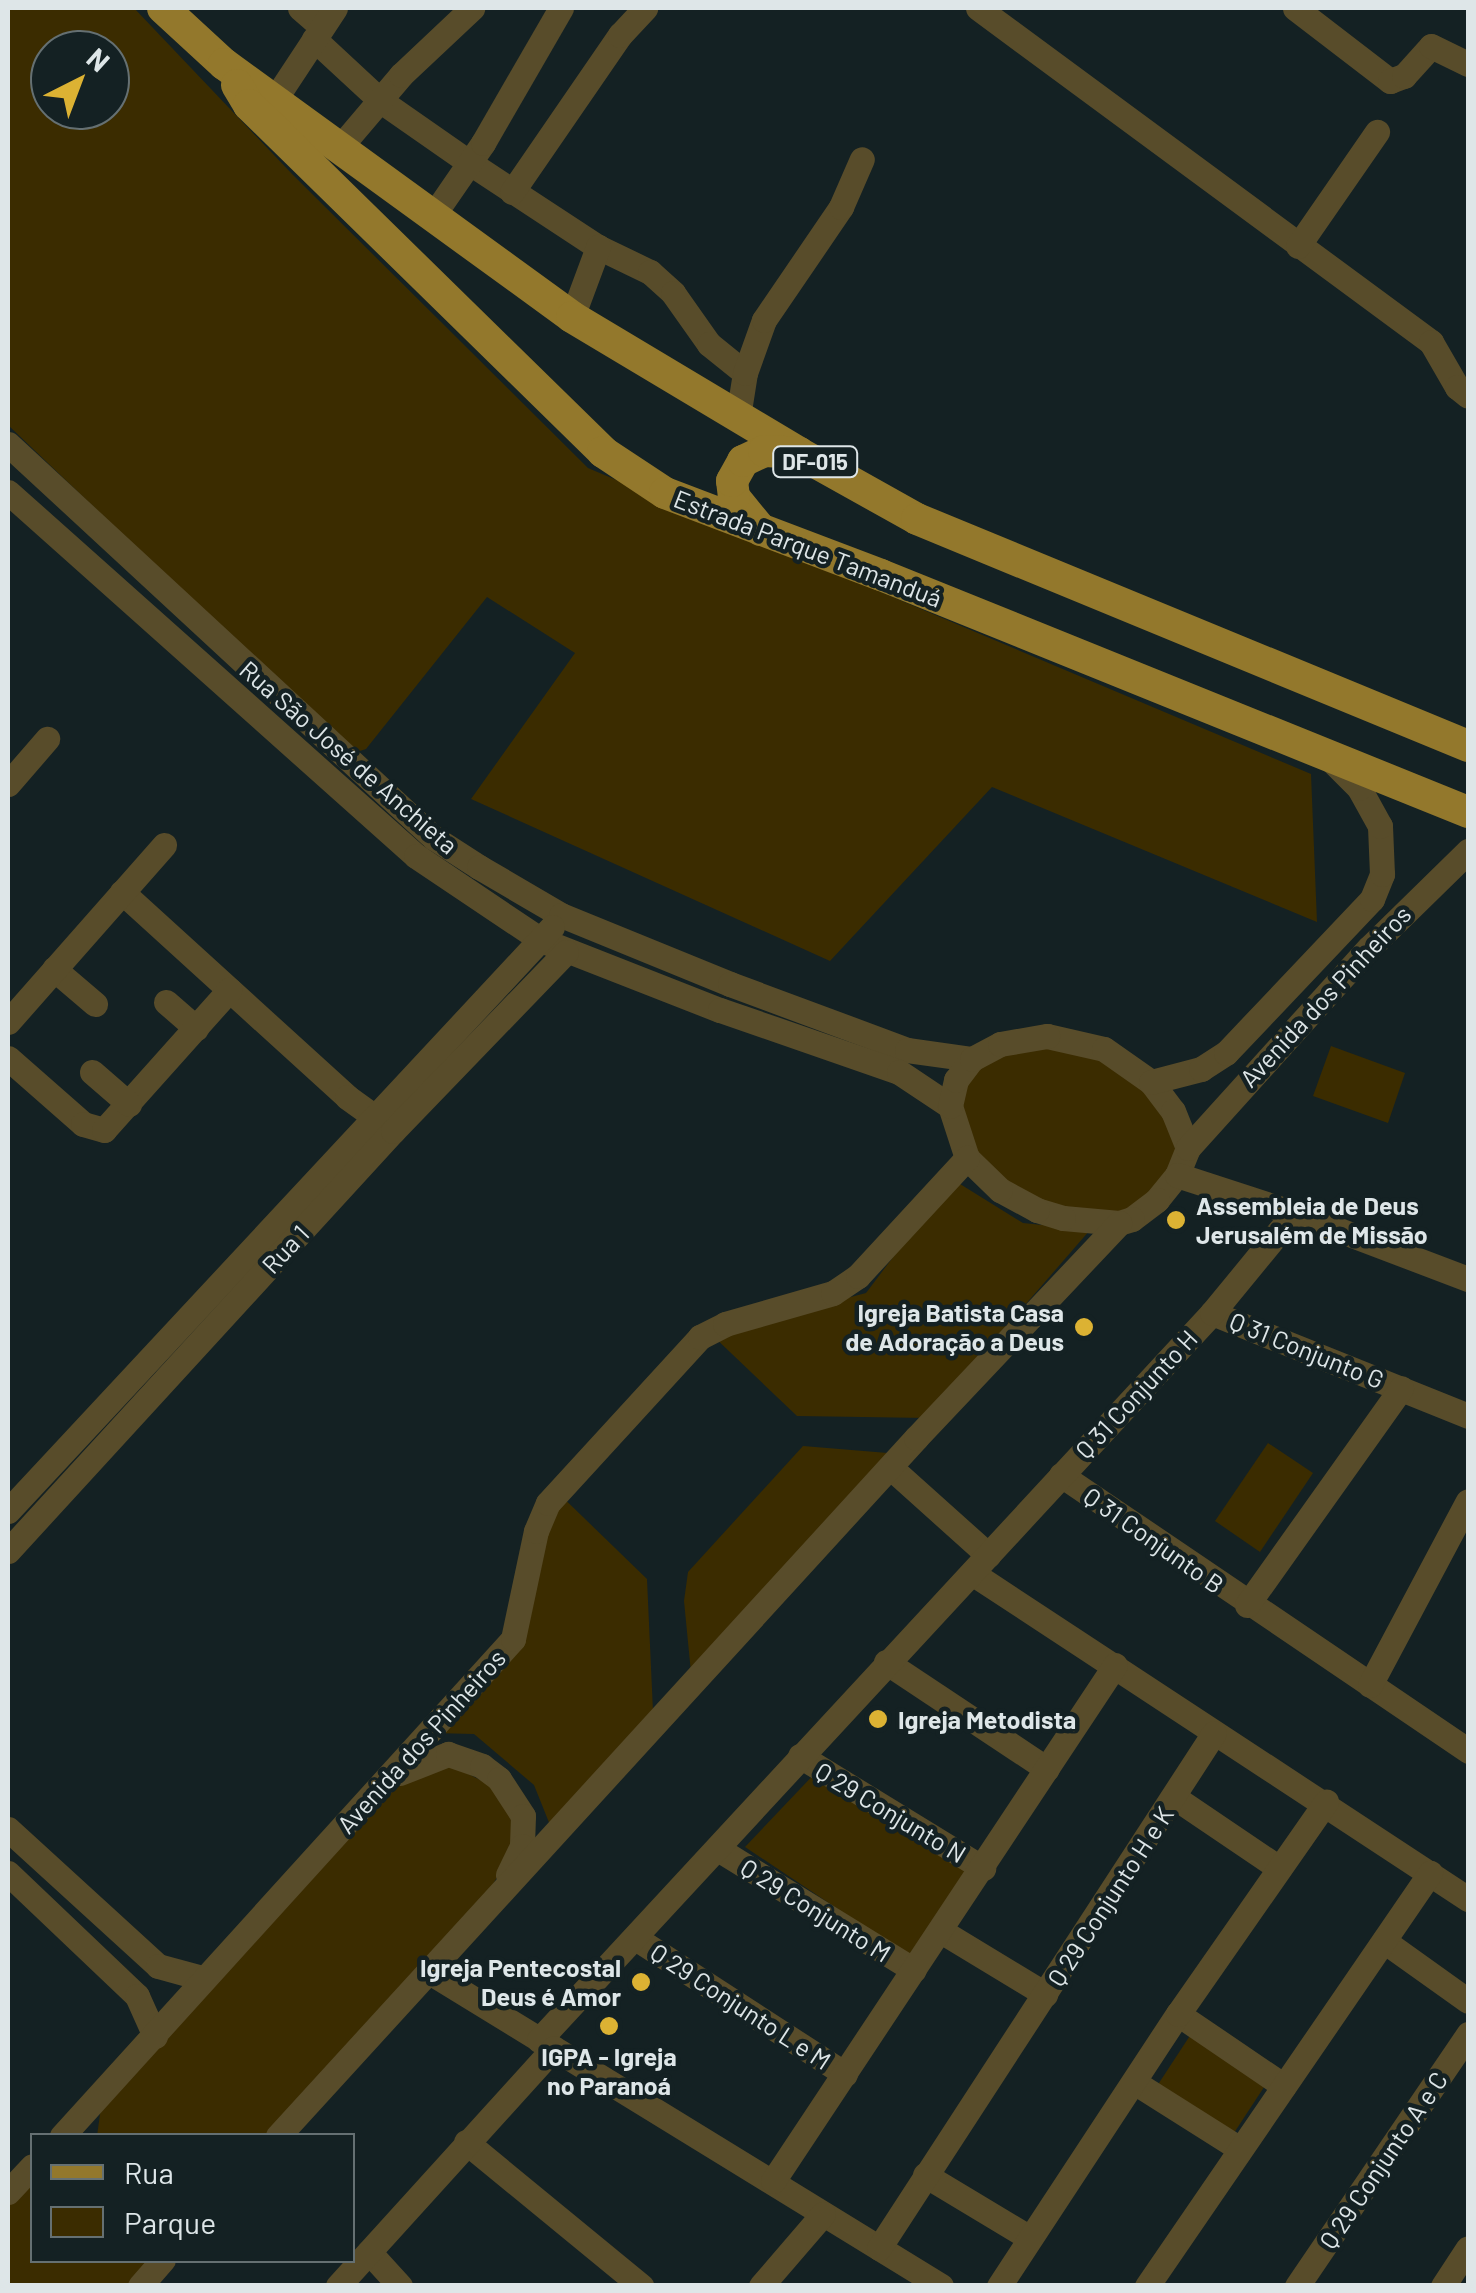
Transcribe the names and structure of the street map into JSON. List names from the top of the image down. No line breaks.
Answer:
{"streets":{"main road":["DF-015","Estrada Parque Tamanduá"],"street":["Rua São José de Anchieta","Avenida dos Pinheiros","Rua 1","Q 31 Conjunto G","Q 31 Conjunto H","Q 31 Conjunto B","Q 29 Conjunto N","Q 29 Conjunto H e K","Q 29 Conjunto M","Q 29 Conjunto L e M","Q 29 Conjunto A e C"]},"crossings":[["Estrada Parque Tamanduá","Avenida dos Pinheiros"],["Rua São José de Anchieta","Avenida dos Pinheiros"],["Rua São José de Anchieta","Rua 1"],["Q 31 Conjunto G","Q 31 Conjunto H"],["Q 31 Conjunto H","Q 31 Conjunto B"],["Q 31 Conjunto H","Q 29 Conjunto N"],["Q 31 Conjunto H","Q 29 Conjunto M"],["Q 31 Conjunto H","Q 29 Conjunto L e M"]],"places":["Assembleia de Deus Jerusalém de Missão","Igreja Batista Casa de Adoração a Deus","Igreja Metodista","Igreja Pentecostal Deus é Amor","IGPA - Igreja no Paranoá"],"legend":["Rua","Parque"],"north":"top right"}
